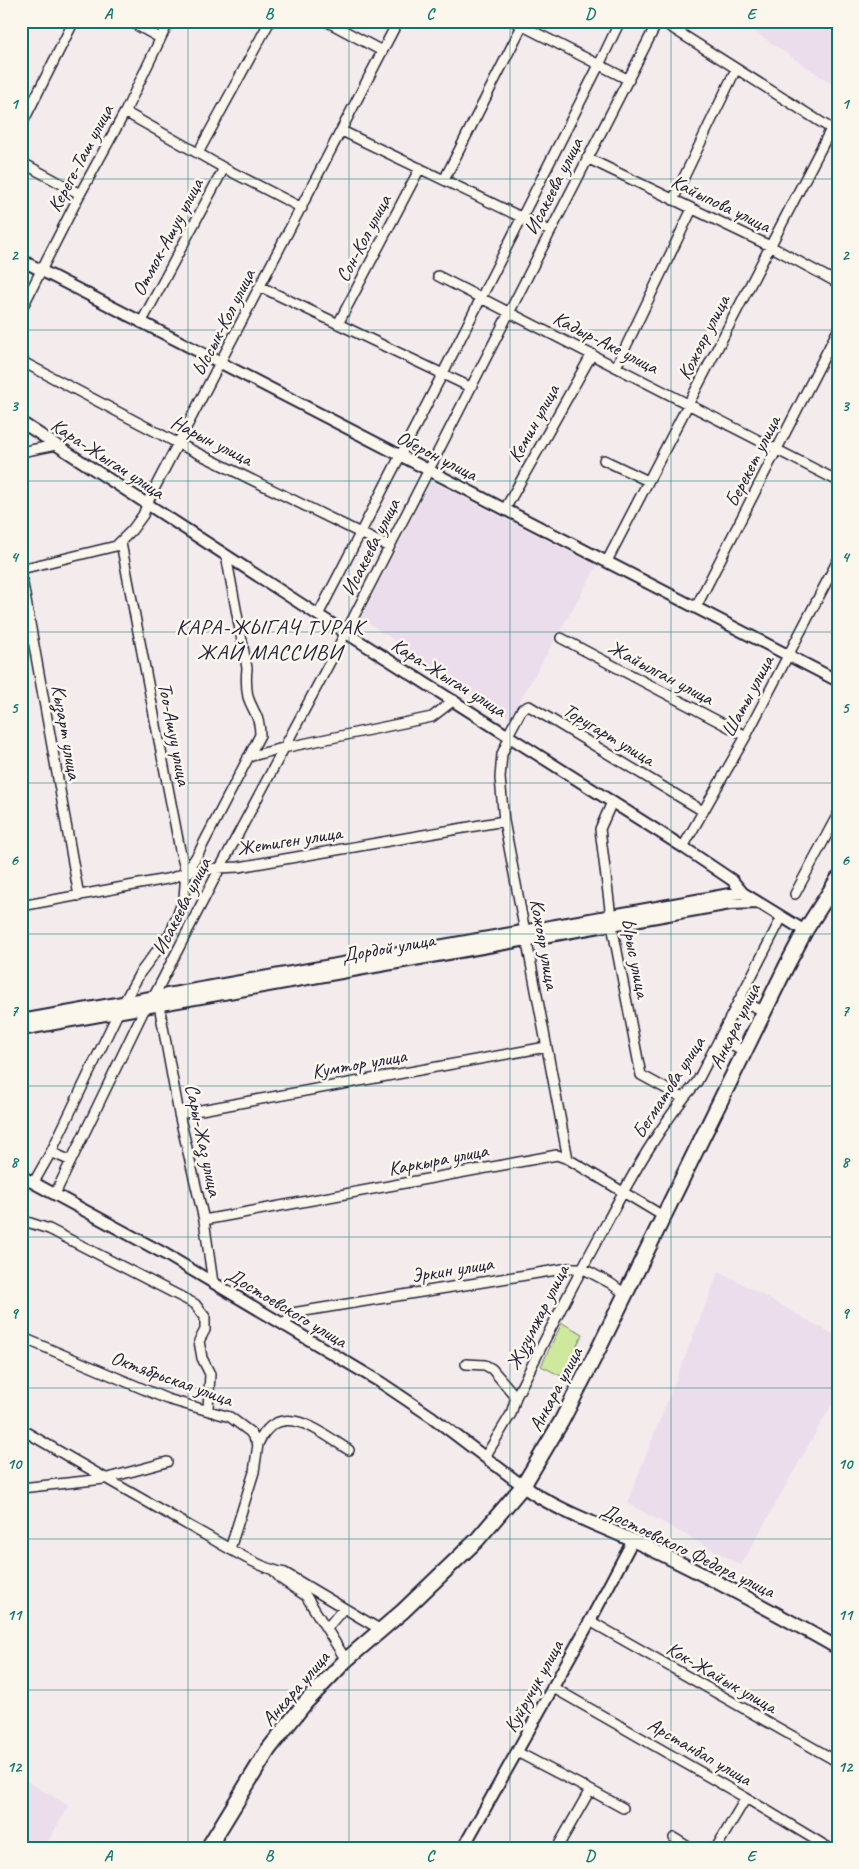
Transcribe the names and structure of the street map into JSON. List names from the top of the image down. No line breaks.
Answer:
{"streets":{"main road":["Анкара улица","Достоевского Федора улица"],"street":["Кереге-Таш улица","Исакеева улица","Кайыпова улица","Отмок-Ашуу улица","Сон-Кол улица","Ыссык-Кол улица","Кожояр улица","Кадыр-Аке улица","Кемин улица","Нарын улица","Оберон улица","Кара-Жыгач улица","Берекет улица","Жайылган улица","Шаты улица","Кызарт улица","Тоо-Ашуу улица","Торугарт улица","Жетиген улица","Дордой улица","Ырыс улица","Кумтор улица","Бегматова улица","Сары-Жаз улица","Каркыра улица","Эркин улица","Достоевского улица","Жузумжар улица","Октябрьская улица","Кок-Жайык улица","Куйручук улица","Арстанбап улица"]},"crossings":[["Кереге-Таш улица","Оберон улица"],["Исакеева улица","Кайыпова улица"],["Исакеева улица","Кадыр-Аке улица"],["Исакеева улица","Нарын улица"],["Исакеева улица","Оберон улица"],["Исакеева улица","Кара-Жыгач улица"],["Исакеева улица","Тоо-Ашуу улица"],["Исакеева улица","Жетиген улица"],["Исакеева улица","Дордой улица"],["Исакеева улица","Достоевского улица"],["Кайыпова улица","Кожояр улица"],["Отмок-Ашуу улица","Оберон улица"],["Ыссык-Кол улица","Нарын улица"],["Ыссык-Кол улица","Оберон улица"],["Ыссык-Кол улица","Кара-Жыгач улица"],["Ыссык-Кол улица","Тоо-Ашуу улица"],["Кожояр улица","Кадыр-Аке улица"],["Кожояр улица","Оберон улица"],["Кожояр улица","Кара-Жыгач улица"],["Кожояр улица","Торугарт улица"],["Кожояр улица","Жетиген улица"],["Кожояр улица","Дордой улица"],["Кожояр улица","Кумтор улица"],["Кожояр улица","Каркыра улица"],["Кадыр-Аке улица","Кемин улица"],["Кадыр-Аке улица","Берекет улица"],["Кемин улица","Оберон улица"],["Оберон улица","Берекет улица"],["Оберон улица","Шаты улица"],["Кара-Жыгач улица","Шаты улица"],["Кара-Жыгач улица","Торугарт улица"],["Кара-Жыгач улица","Дордой улица"],["Кара-Жыгач улица","Ырыс улица"],["Кара-Жыгач улица","Анкара улица"],["Кара-Жыгач улица","Бегматова улица"],["Жайылган улица","Шаты улица"],["Шаты улица","Торугарт улица"],["Кызарт улица","Жетиген улица"],["Тоо-Ашуу улица","Жетиген улица"],["Дордой улица","Ырыс улица"],["Дордой улица","Сары-Жаз улица"],["Ырыс улица","Бегматова улица"],["Анкара улица","Каркыра улица"],["Анкара улица","Достоевского улица"],["Анкара улица","Достоевского Федора улица"],["Кумтор улица","Сары-Жаз улица"],["Бегматова улица","Каркыра улица"],["Бегматова улица","Жузумжар улица"],["Сары-Жаз улица","Каркыра улица"],["Сары-Жаз улица","Достоевского улица"],["Каркыра улица","Жузумжар улица"],["Эркин улица","Достоевского улица"],["Эркин улица","Жузумжар улица"],["Достоевского улица","Жузумжар улица"],["Достоевского улица","Достоевского Федора улица"],["Достоевского Федора улица","Куйручук улица"],["Кок-Жайык улица","Куйручук улица"],["Куйручук улица","Арстанбап улица"]],"districts":["КАРА-ЖЫГАЧ ТУРАК ЖАЙ МАССИВИ"],"grid":{"columns":["A","B","C","D","E"],"rows":["1","2","3","4","5","6","7","8","9","10","11","12"]}}
